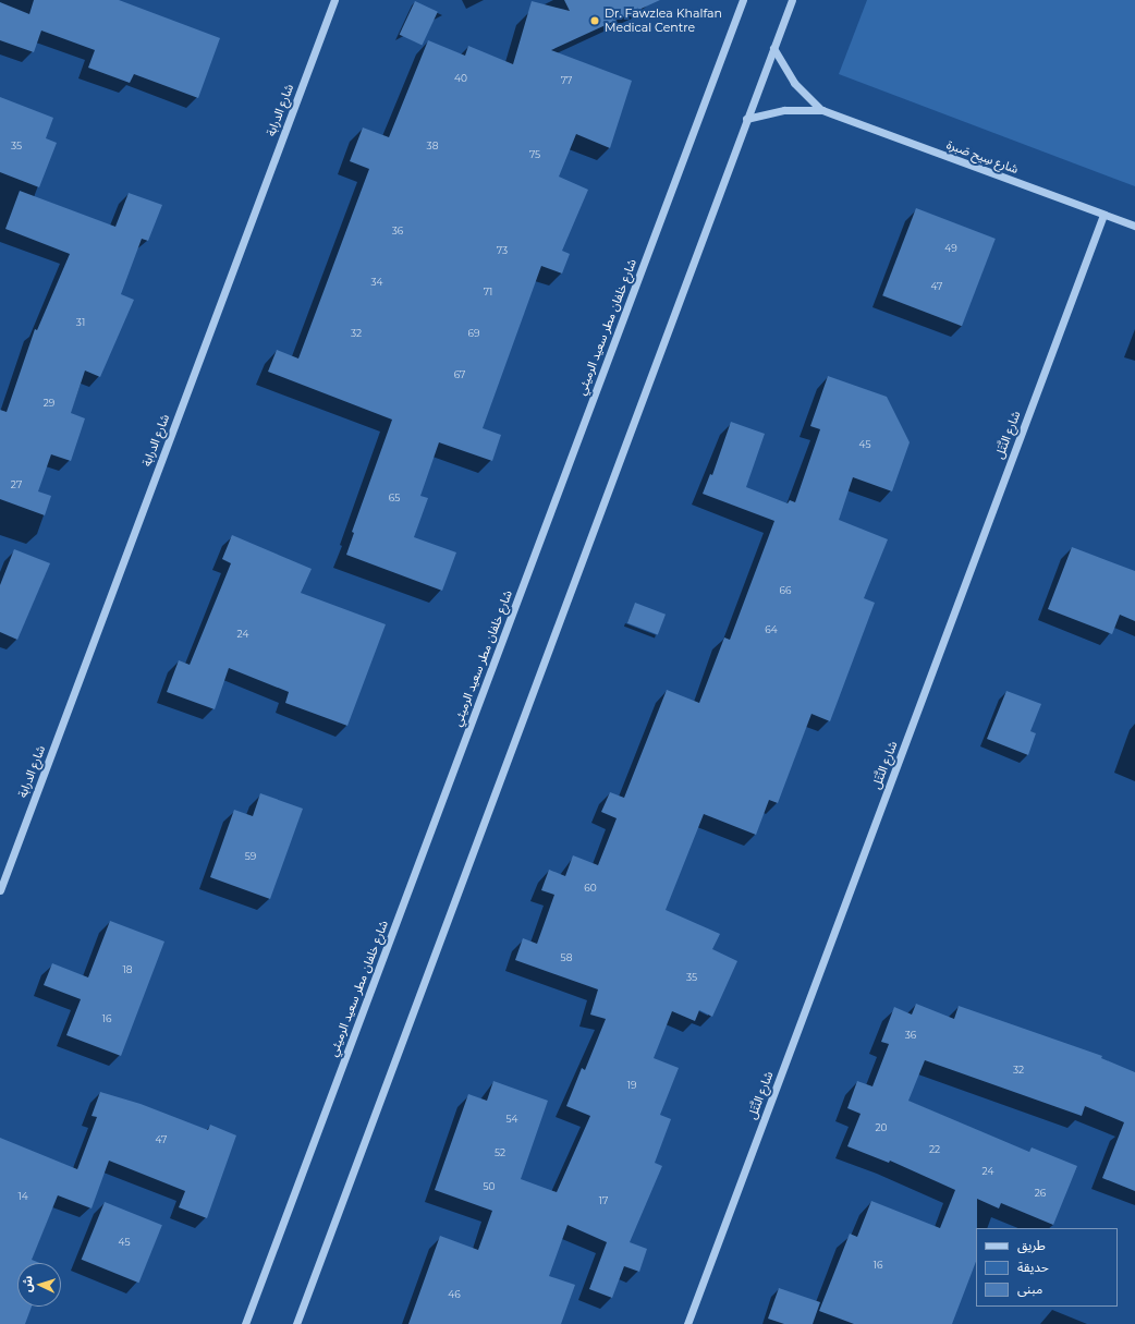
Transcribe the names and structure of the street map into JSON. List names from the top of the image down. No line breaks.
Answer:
{"streets":{"street":["شارع الدرابة","شارع سِيح صَبرة","شارع خلفان مطر سعيد الرميثي","شارع النَّتَل"]},"crossings":[["شارع سِيح صَبرة","شارع النَّتَل"]],"places":["Dr. Fawzlea Khalfan Medical Centre"],"house_numbers":["40","77","35","38","75","36","49","73","34","47","71","31","32","69","67","29","45","27","65","66","64","24","59","60","58","18","35","16","36","32","19","54","20","47","22","52","24","50","26","14","17","45","16","46"],"legend":["طريق","حديقة","مبنى"],"north":"left"}
